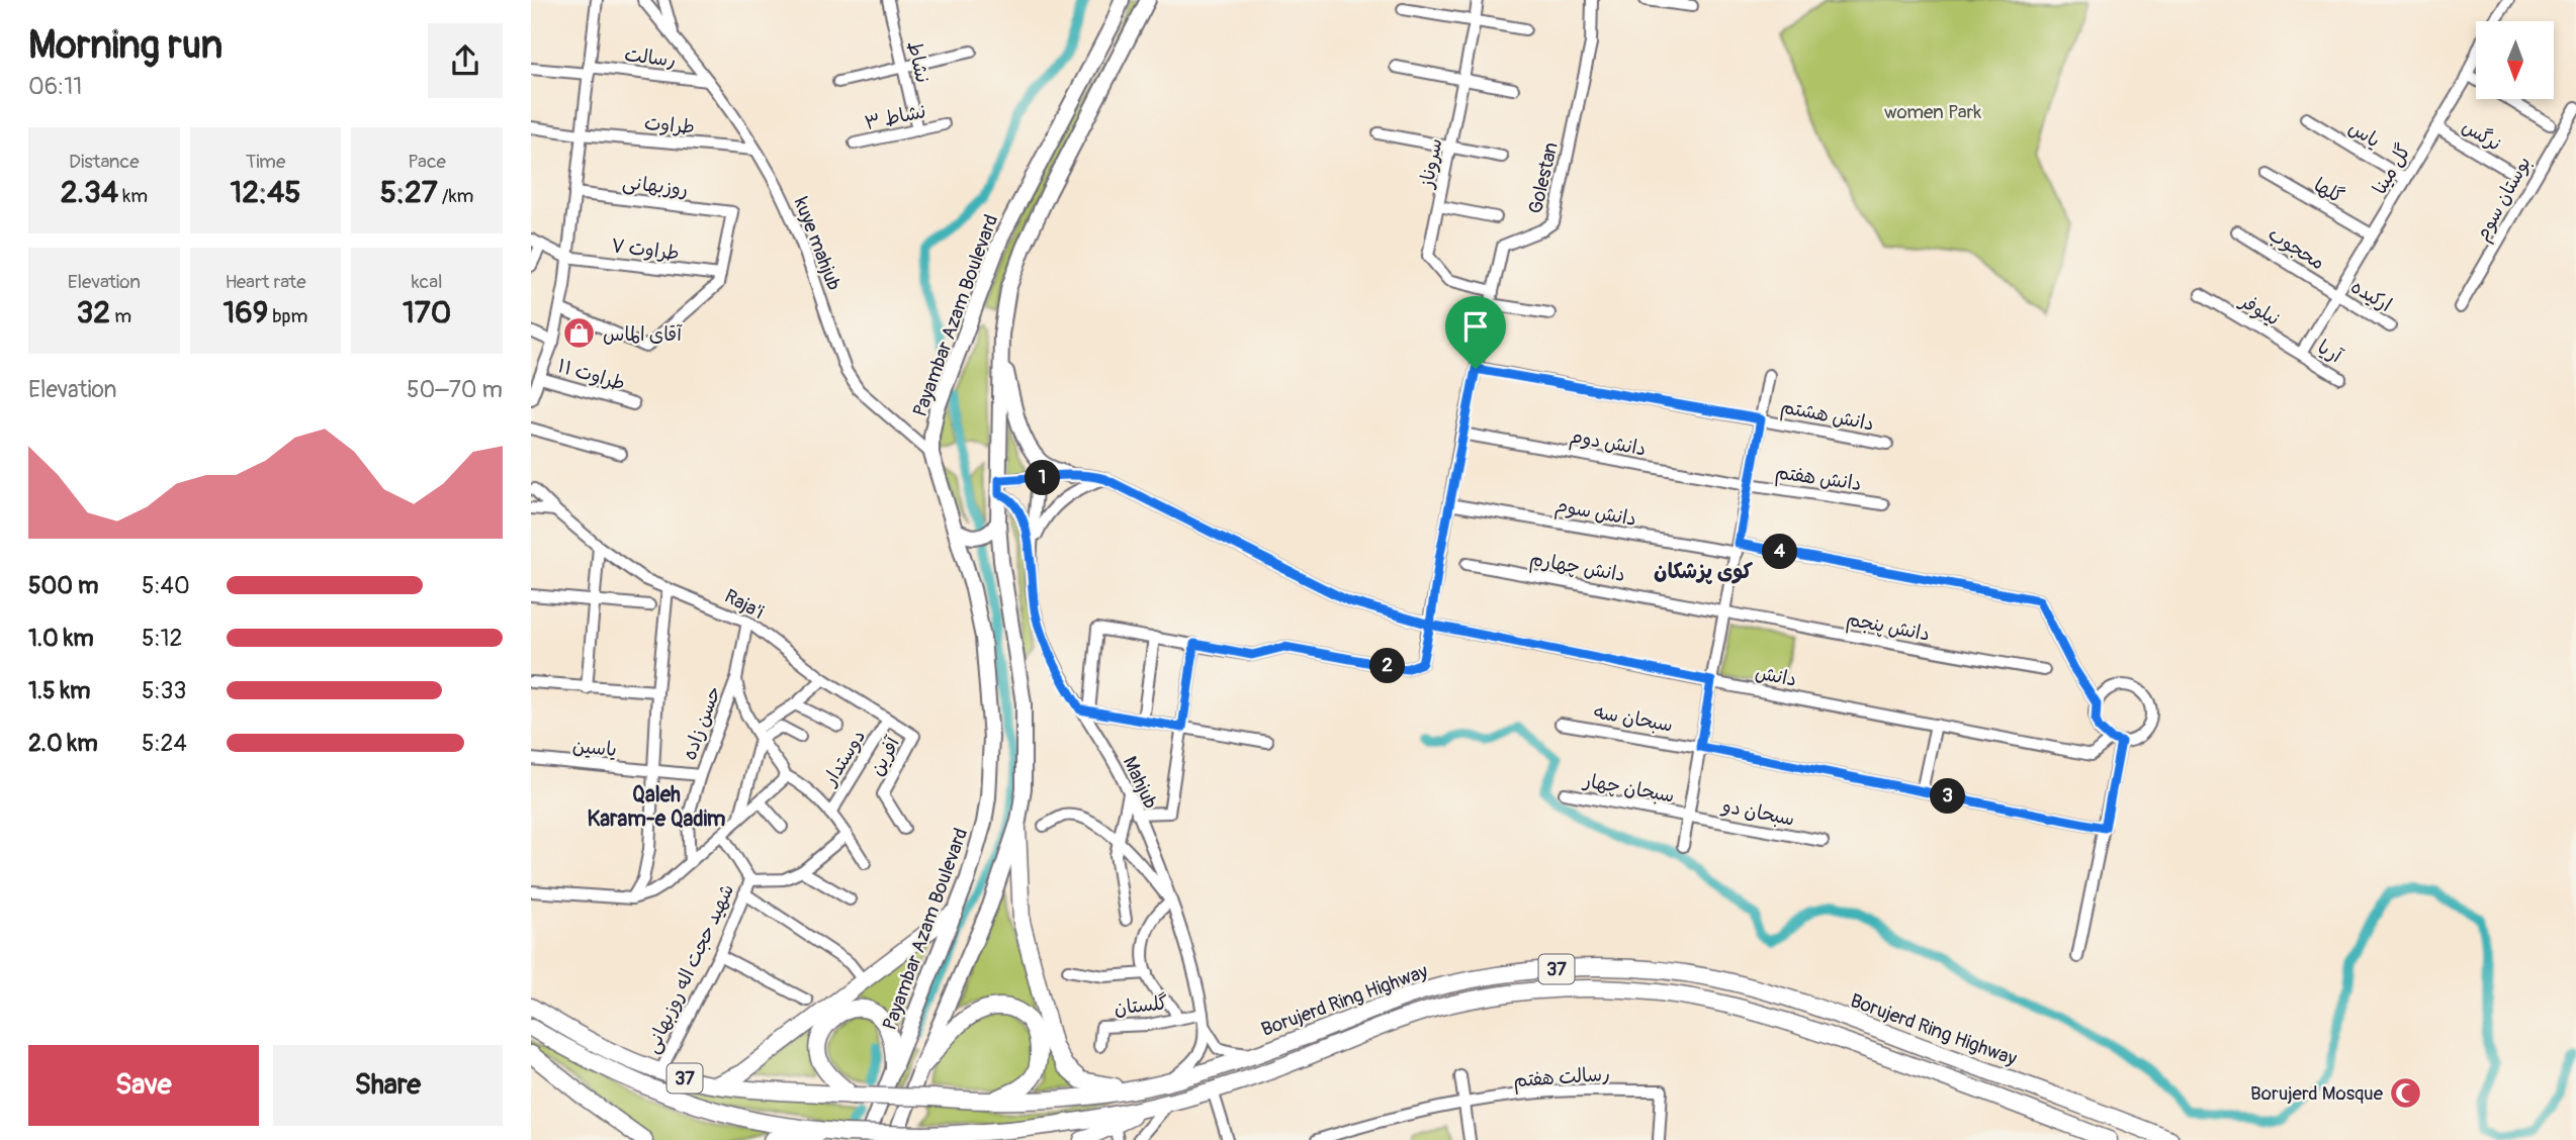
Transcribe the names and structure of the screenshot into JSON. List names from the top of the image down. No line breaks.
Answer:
{"streets":{"highway":["37","Borujerd Ring Highway"],"main road":["Payambar Azam Boulevard"],"street":["رسالت","نشاط","نشاط ۳","طراوت","یاس","نرگس","سروناز","گل مینا","Golestan","روزبهانی","گلها","بوستان سوم","kuye mahjub","محجوب","طراوت ۷","ارکیده","نیلوفر","آریا","طراوت ۱۱","دانش هشتم","دانش دوم","دانش هفتم","دانش سوم","دانش چهارم","Raja'i","دانش پنجم","دانش","سبحان سه","حسن زاده","یاسین","آفرین","دوستدار","Mahjub","سبحان چهار","سبحان دو","شهید حجت اله روزبهانی","گلستان","رسالت هفتم"]},"crossings":[["رسالت","kuye mahjub"],["نشاط","نشاط ۳"],["طراوت","kuye mahjub"],["یاس","گل مینا"],["نرگس","گل مینا"],["سروناز","Golestan"],["گل مینا","گلها"],["گل مینا","محجوب"],["گل مینا","ارکیده"],["گل مینا","نیلوفر"],["گل مینا","آریا"],["Golestan","دانش هشتم"],["Golestan","دانش دوم"],["Golestan","دانش سوم"],["Golestan","دانش"],["روزبهانی","طراوت ۷"],["kuye mahjub","Payambar Azam Boulevard"],["محجوب","ارکیده"],["نیلوفر","آریا"],["دانش دوم","دانش هفتم"],["دانش سوم","دانش"],["دانش چهارم","دانش پنجم"],["Raja'i","حسن زاده"],["Raja'i","آفرین"],["Raja'i","دوستدار"],["حسن زاده","یاسین"],["Mahjub","گلستان"],["سبحان چهار","سبحان دو"],["شهید حجت اله روزبهانی","37"],["37","Borujerd Ring Highway"]],"districts":["کوی پزشکان","Qaleh Karam-e Qadim"],"parks":["women Park"],"places":{"shop":["آقای الماس"],"mosque":["Borujerd Mosque"]},"north":"bottom","page":{"heading":["Morning run","06:11"],"stats":[["Distance","2.34 km"],["Time","12:45"],["Pace","5:27 /km"],["Elevation","32 m"],["Heart rate","169 bpm"],["kcal","170"]],"chart":["Elevation","50–70 m"],"pins":["1","4","2","3"],"list":[{"name":"500 m","note":"5:40"},{"name":"1.0 km","note":"5:12"},{"name":"1.5 km","note":"5:33"},{"name":"2.0 km","note":"5:24"}],"buttons":["Save","Share"]}}
